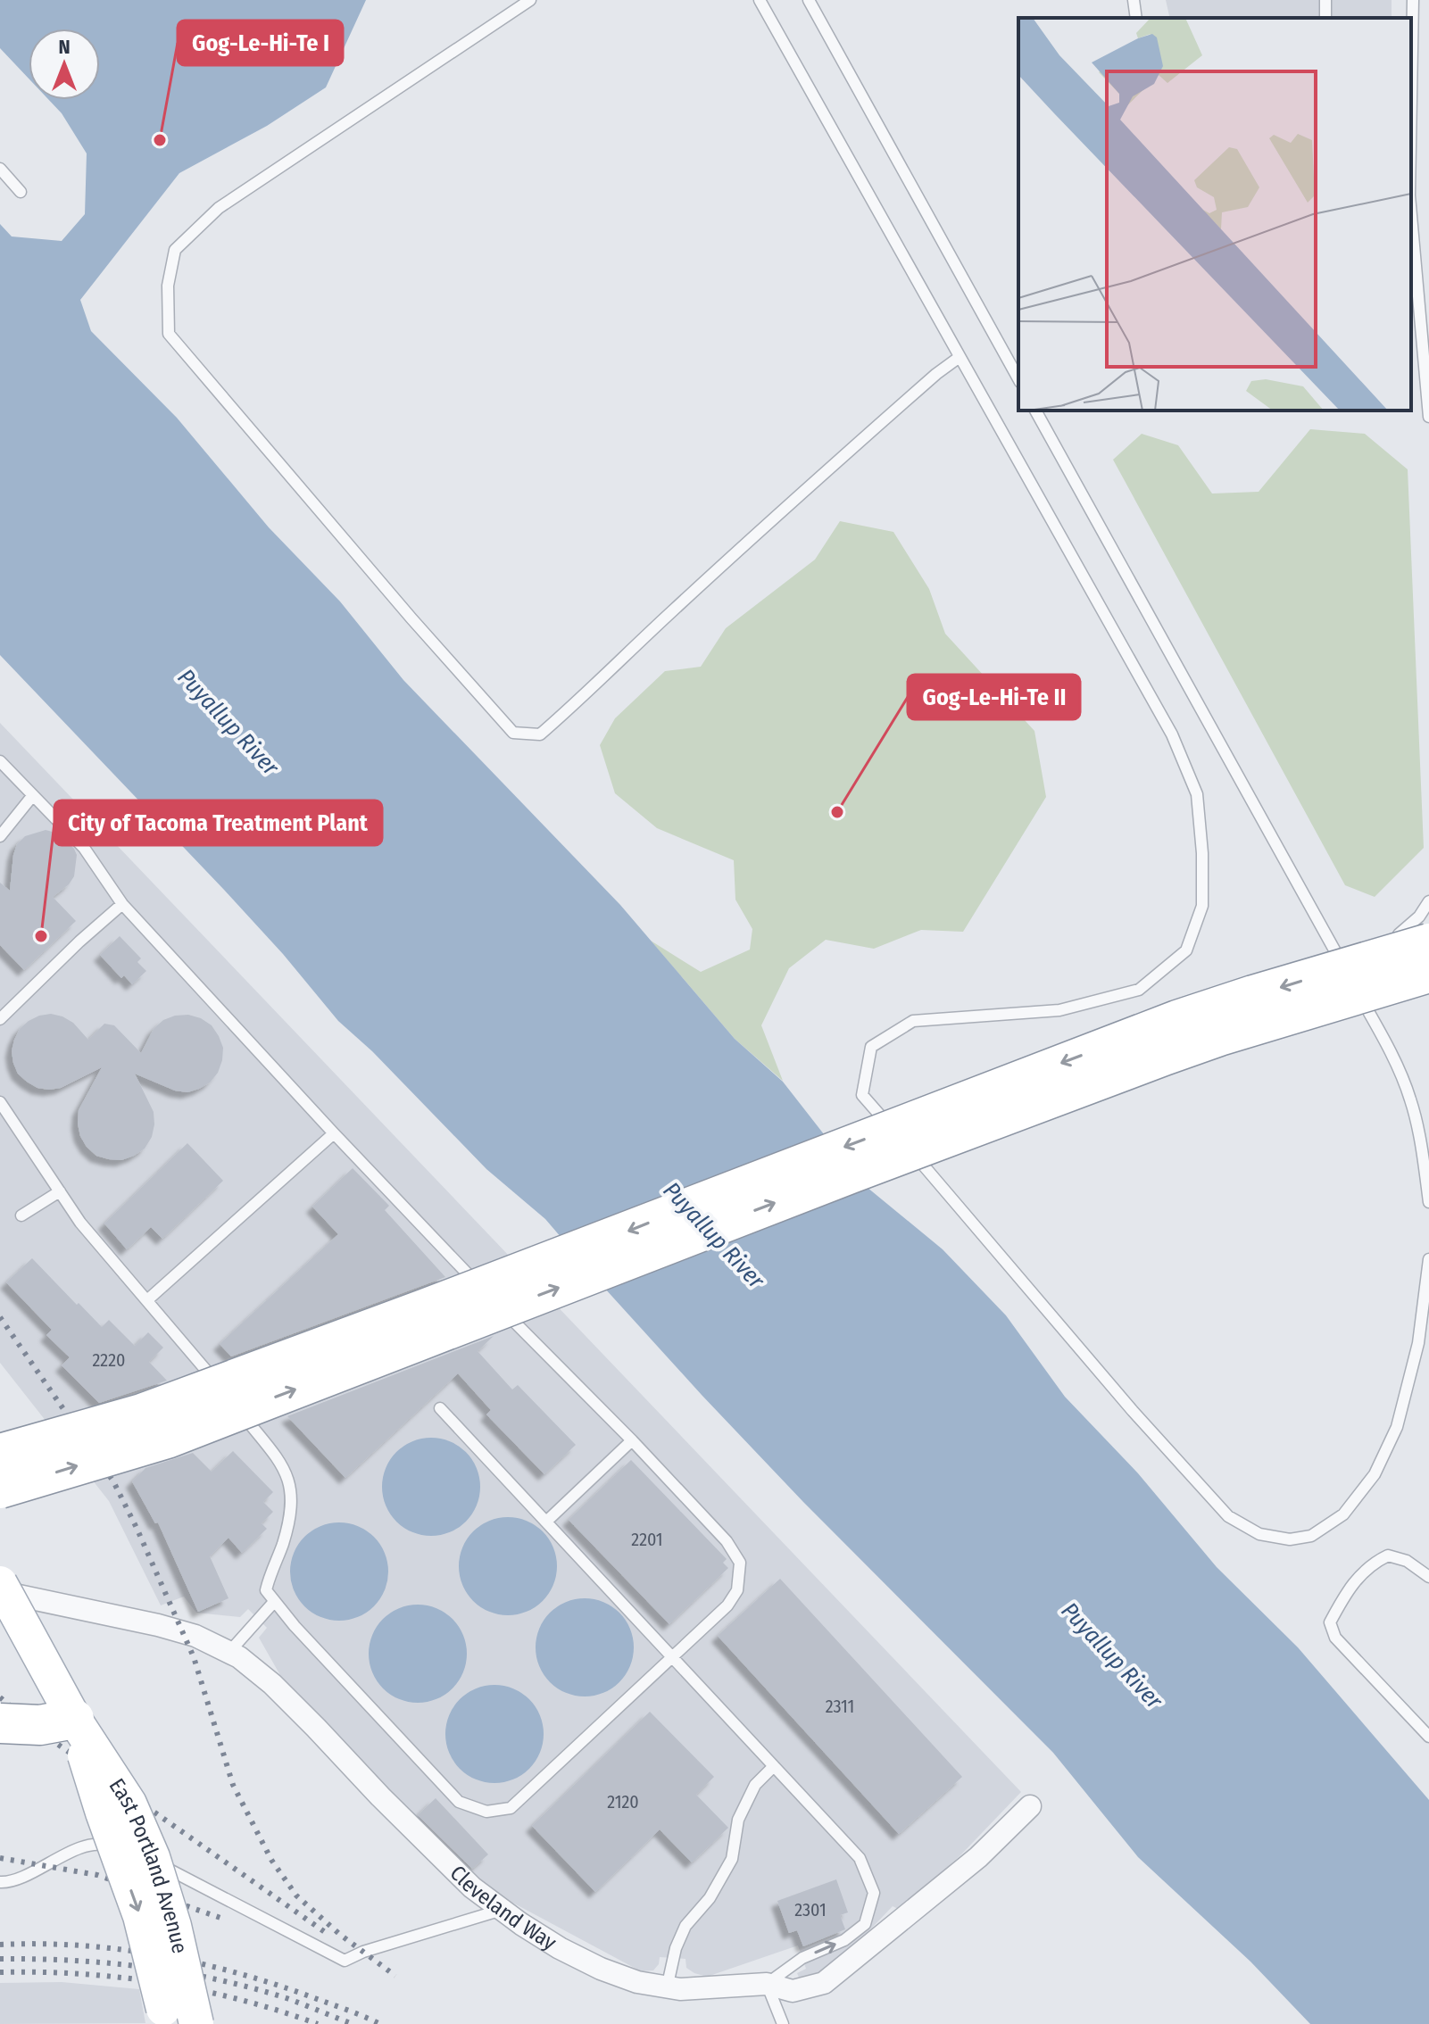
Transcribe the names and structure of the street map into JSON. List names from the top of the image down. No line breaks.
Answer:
{"streets":{"main road":["East Portland Avenue"],"street":["Cleveland Way"]},"water":["Puyallup River"],"places":["Gog-Le-Hi-Te I","Gog-Le-Hi-Te II","City of Tacoma Treatment Plant"],"house_numbers":["2220","2201","2311","2120","2301"],"north":"top"}
